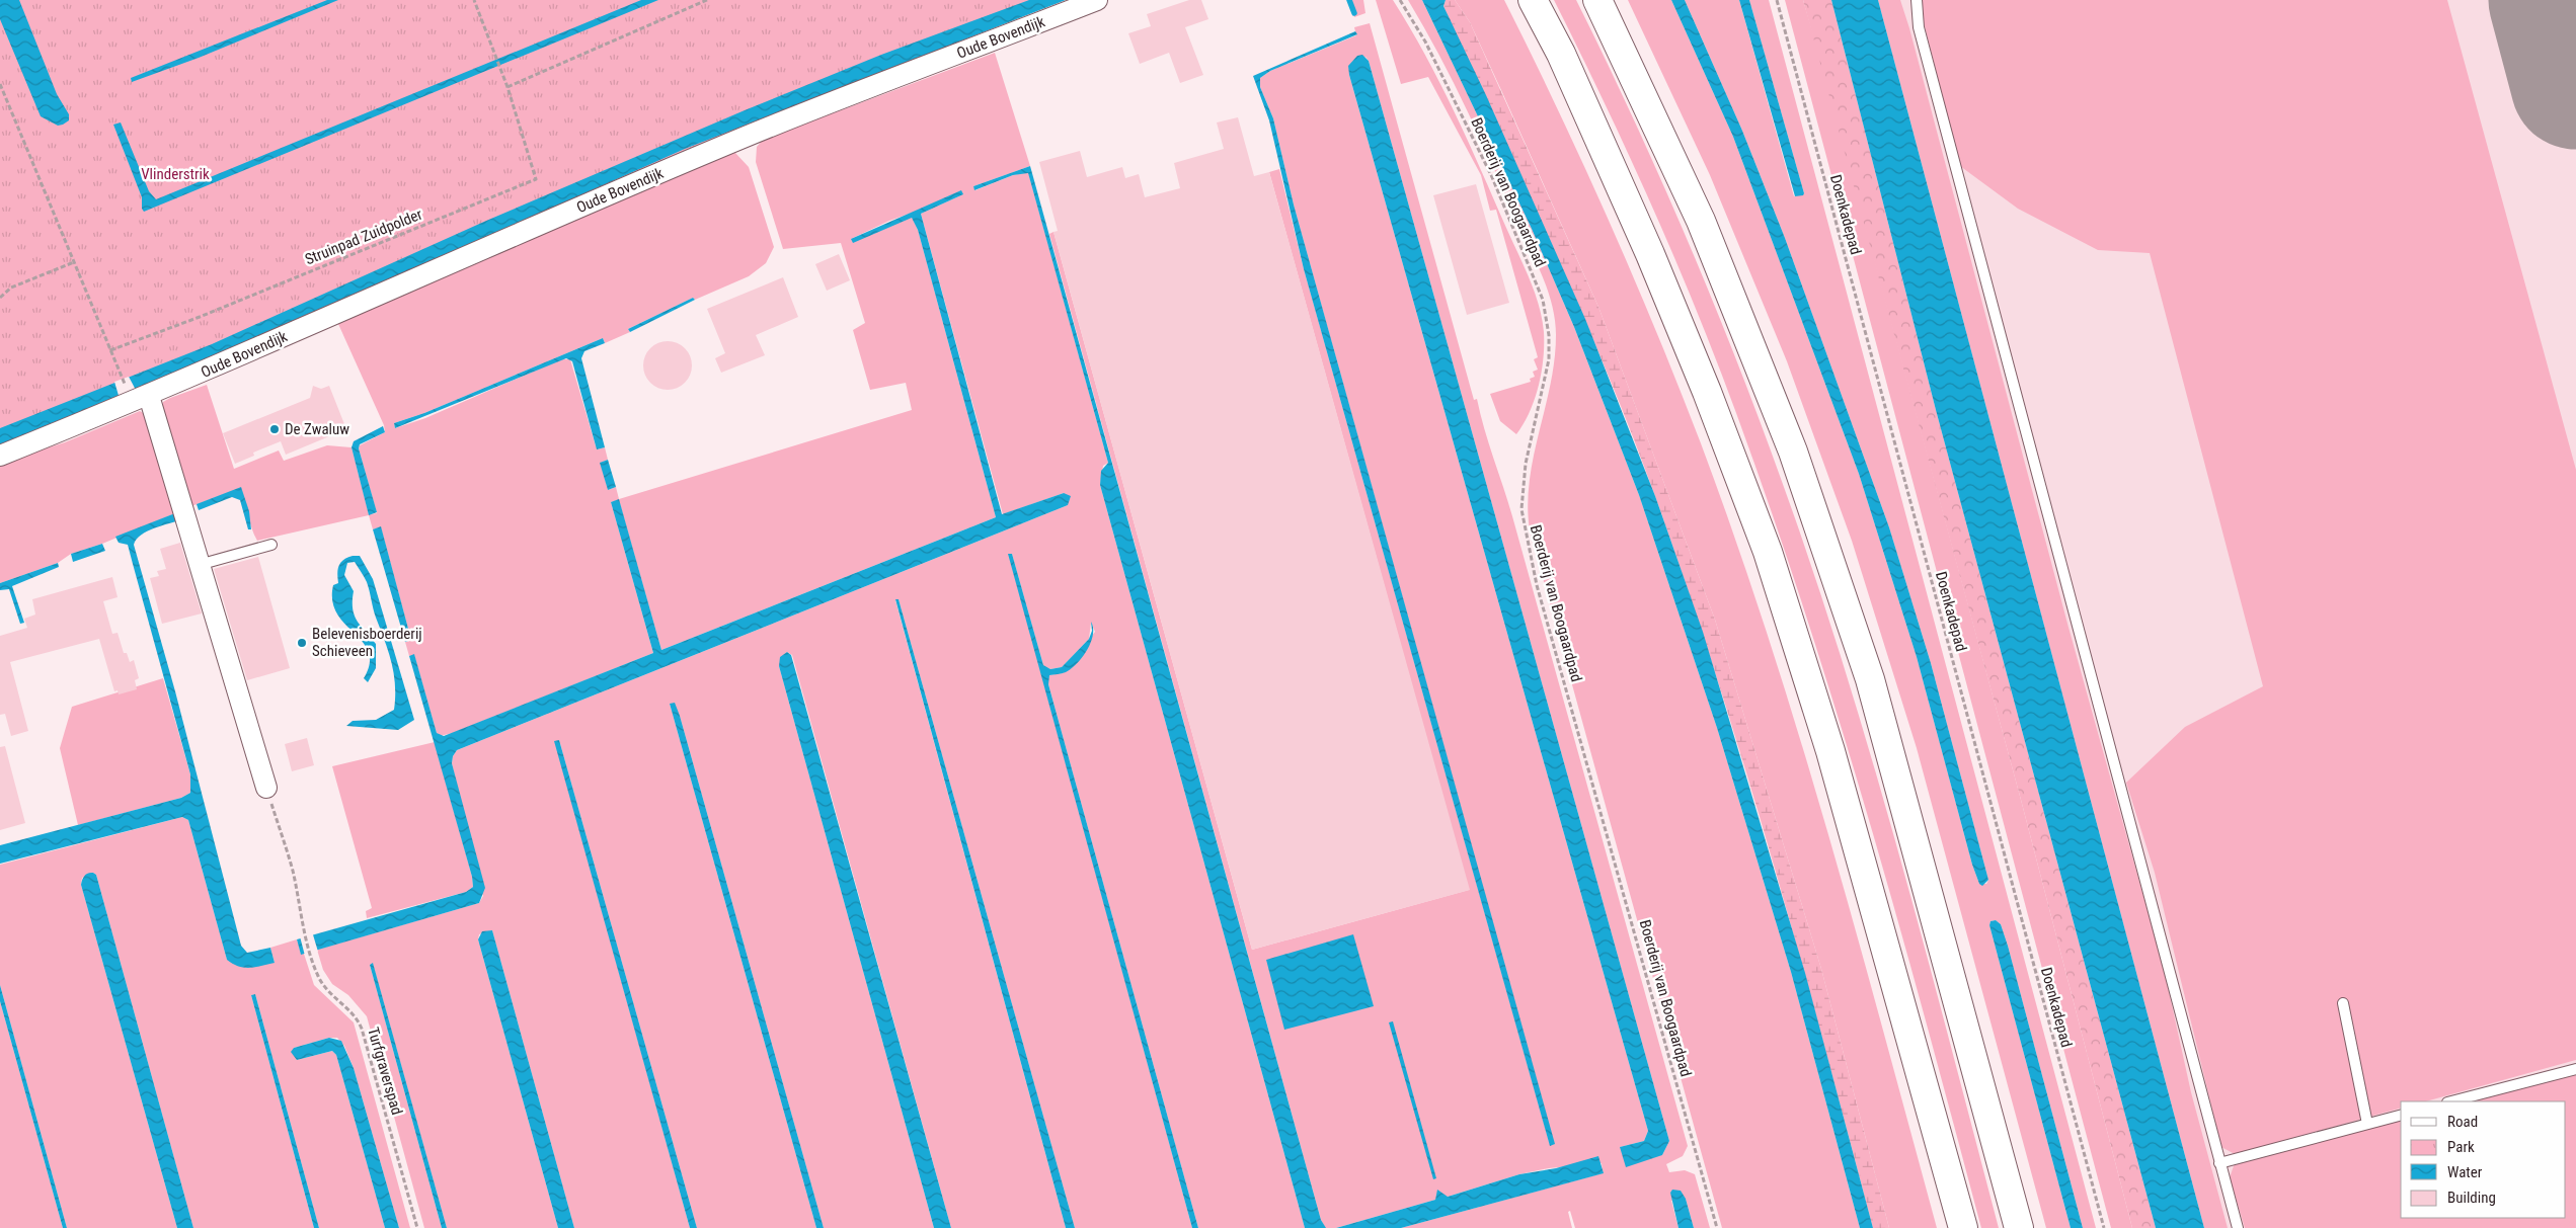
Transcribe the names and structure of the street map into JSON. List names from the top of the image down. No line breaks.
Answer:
{"streets":{"street":["Oude Bovendijk"],"path":["Boerderij van Boogaardpad","Doenkadepad","Struinpad Zuidpolder","Turfgraverspad"]},"parks":["Vlinderstrik"],"places":["De Zwaluw","Belevenisboerderij Schieveen"],"legend":["Road","Park","Water","Building"]}
